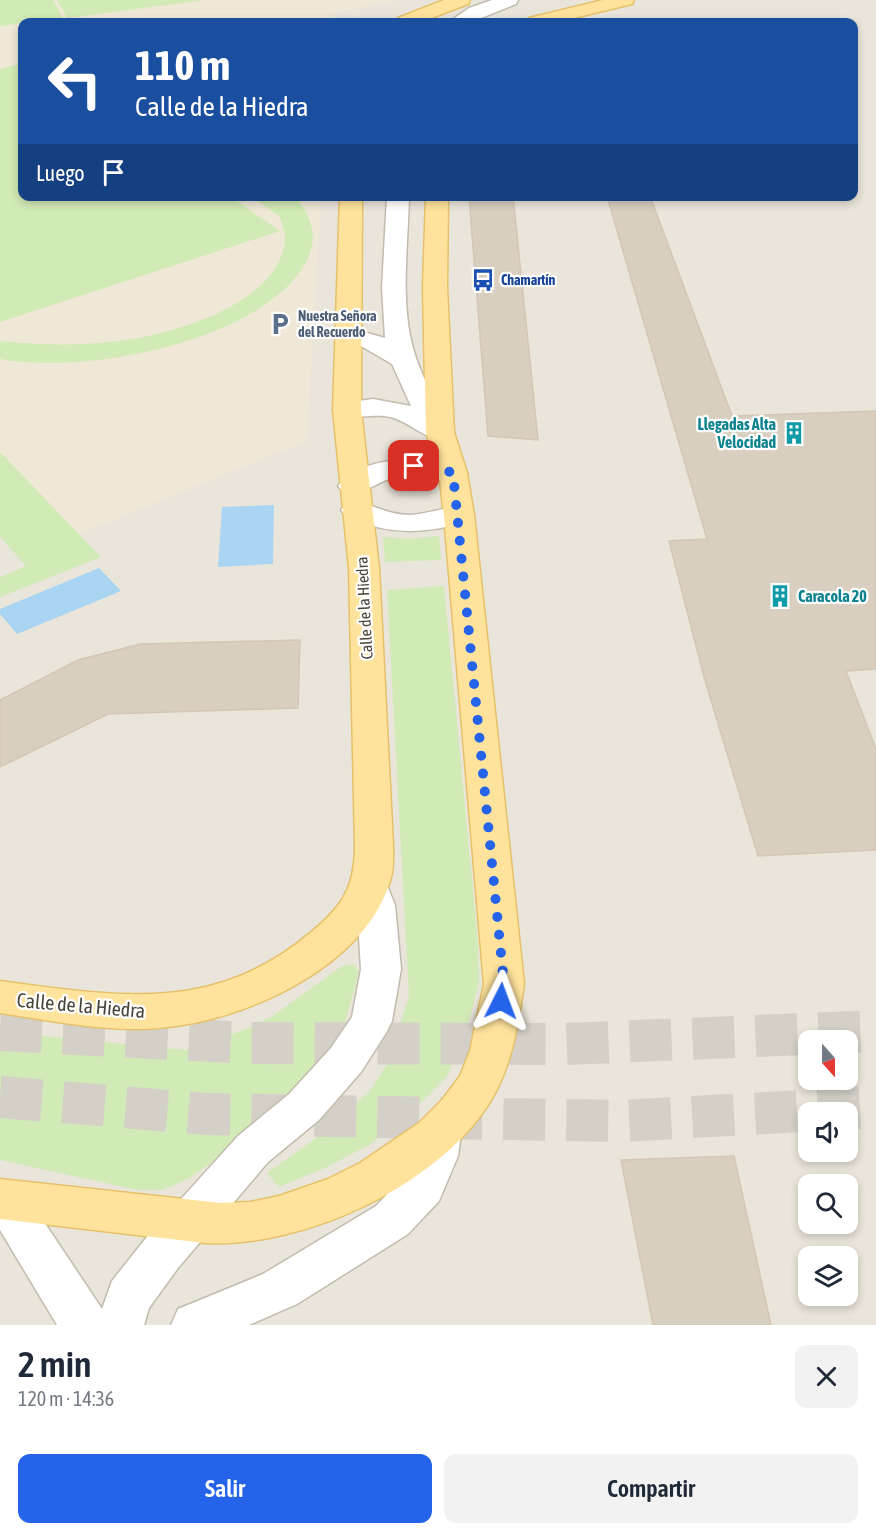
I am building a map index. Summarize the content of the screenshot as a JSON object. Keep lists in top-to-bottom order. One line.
{"streets":{"main road":["Calle de la Hiedra"]},"places":{"bus stop":["Chamartín"],"parking":["Nuestra Señora del Recuerdo"],"building":["Llegadas Alta Velocidad","Caracola 20"]},"north":"bottom","page":{"turn":["110 m","Calle de la Hiedra"],"then":"Luego","heading":["2 min","120 m · 14:36"],"buttons":["Salir","Compartir"]}}
